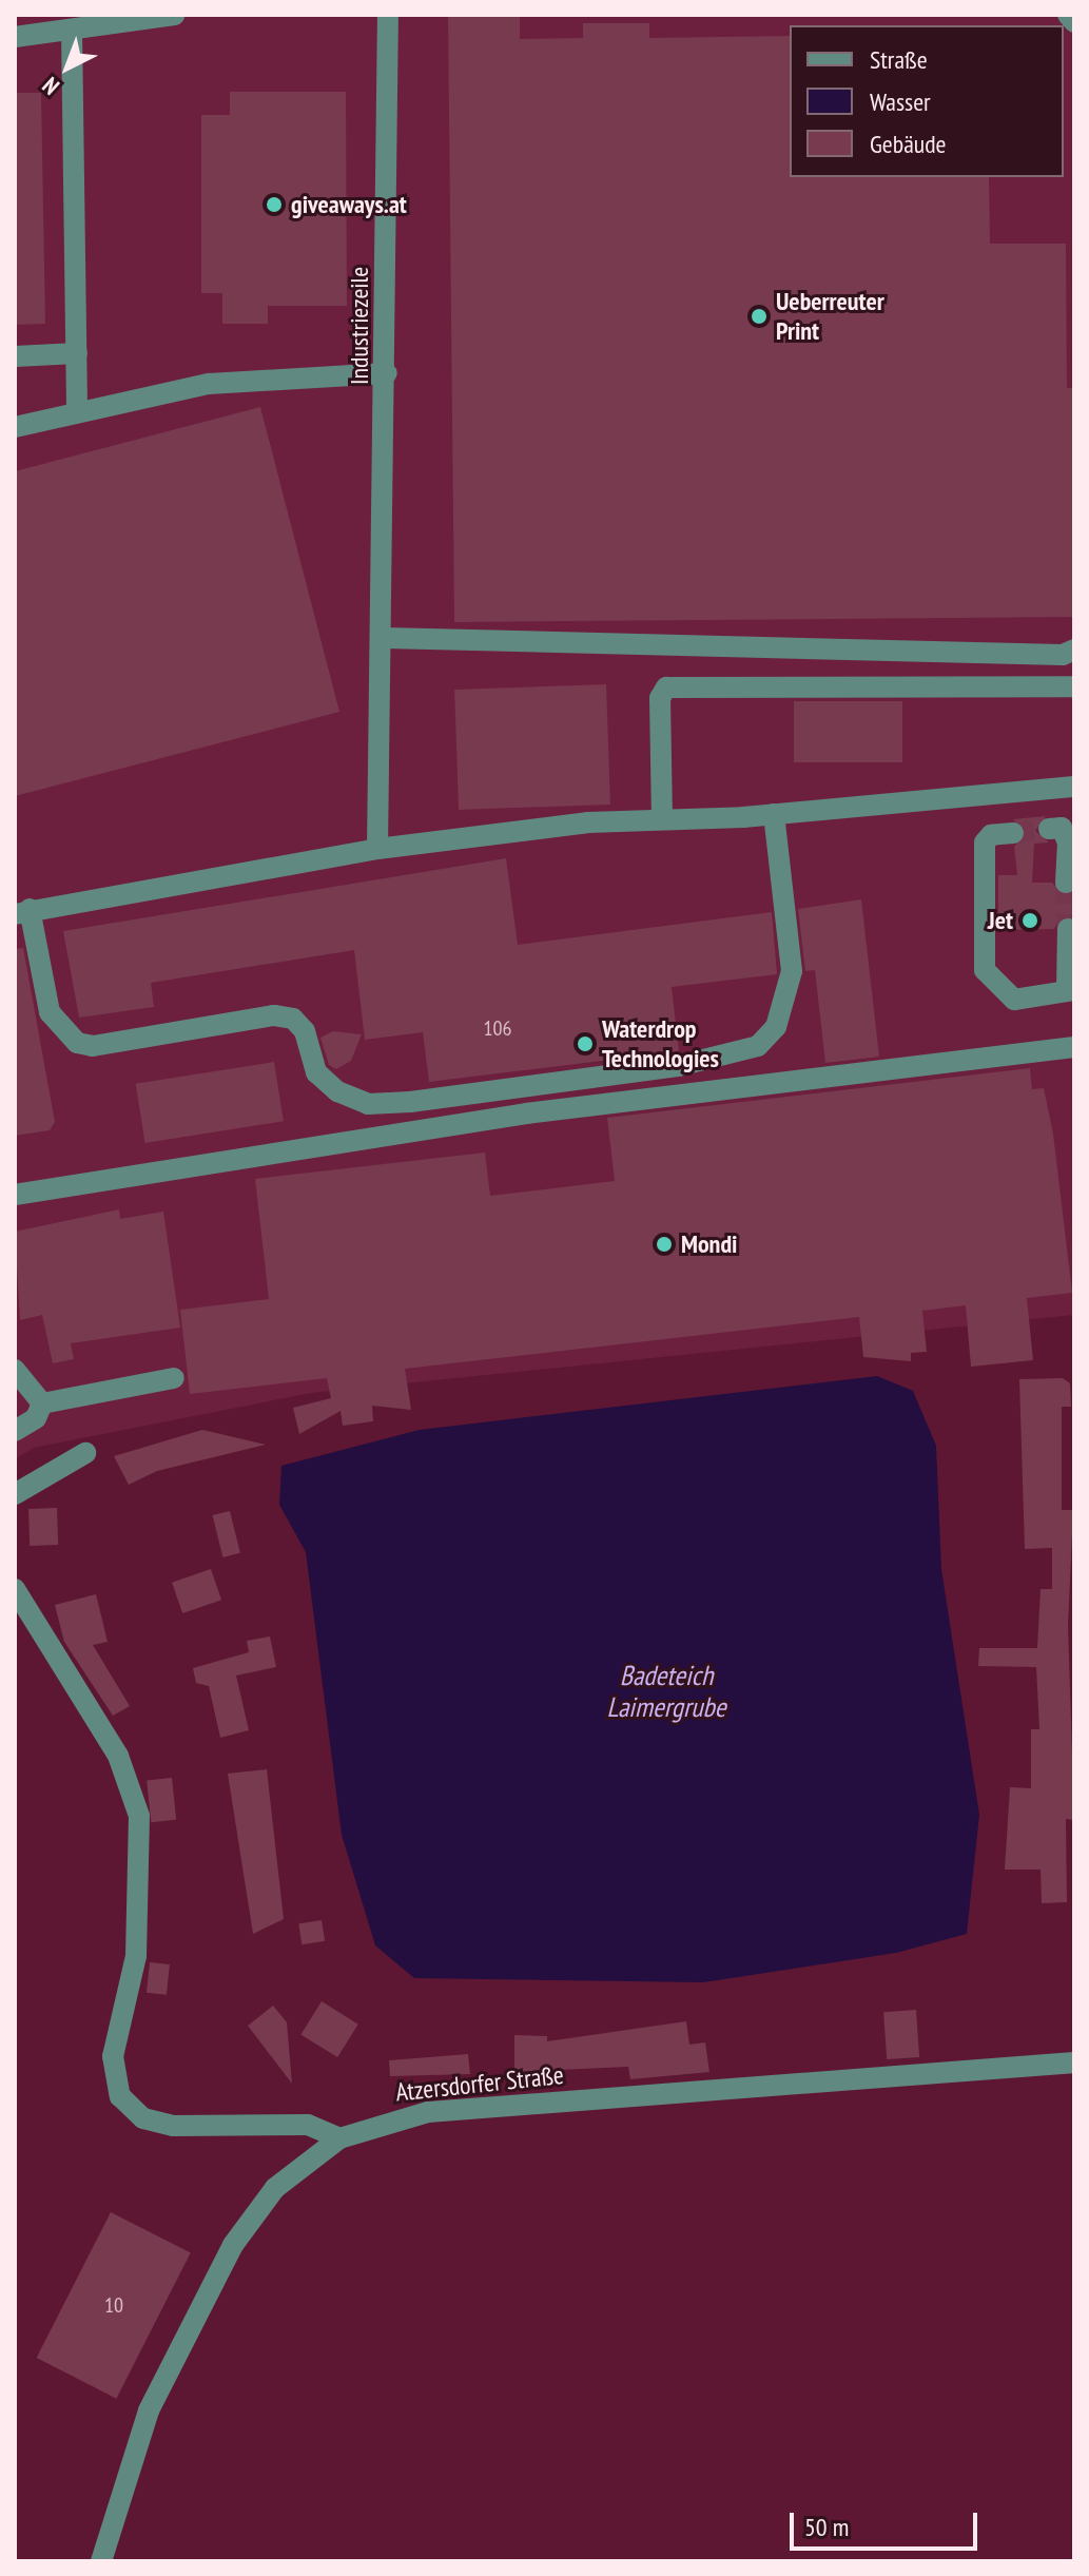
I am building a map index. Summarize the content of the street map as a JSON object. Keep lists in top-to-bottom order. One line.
{"streets":{"street":["Industriezeile","Atzersdorfer Straße"]},"water":["Badeteich Laimergrube"],"places":["giveaways.at","Ueberreuter Print","Jet","Waterdrop Technologies","Mondi"],"house_numbers":["106","10"],"legend":["Straße","Wasser","Gebäude"],"scale_bar":"50 m","north":"bottom left"}
